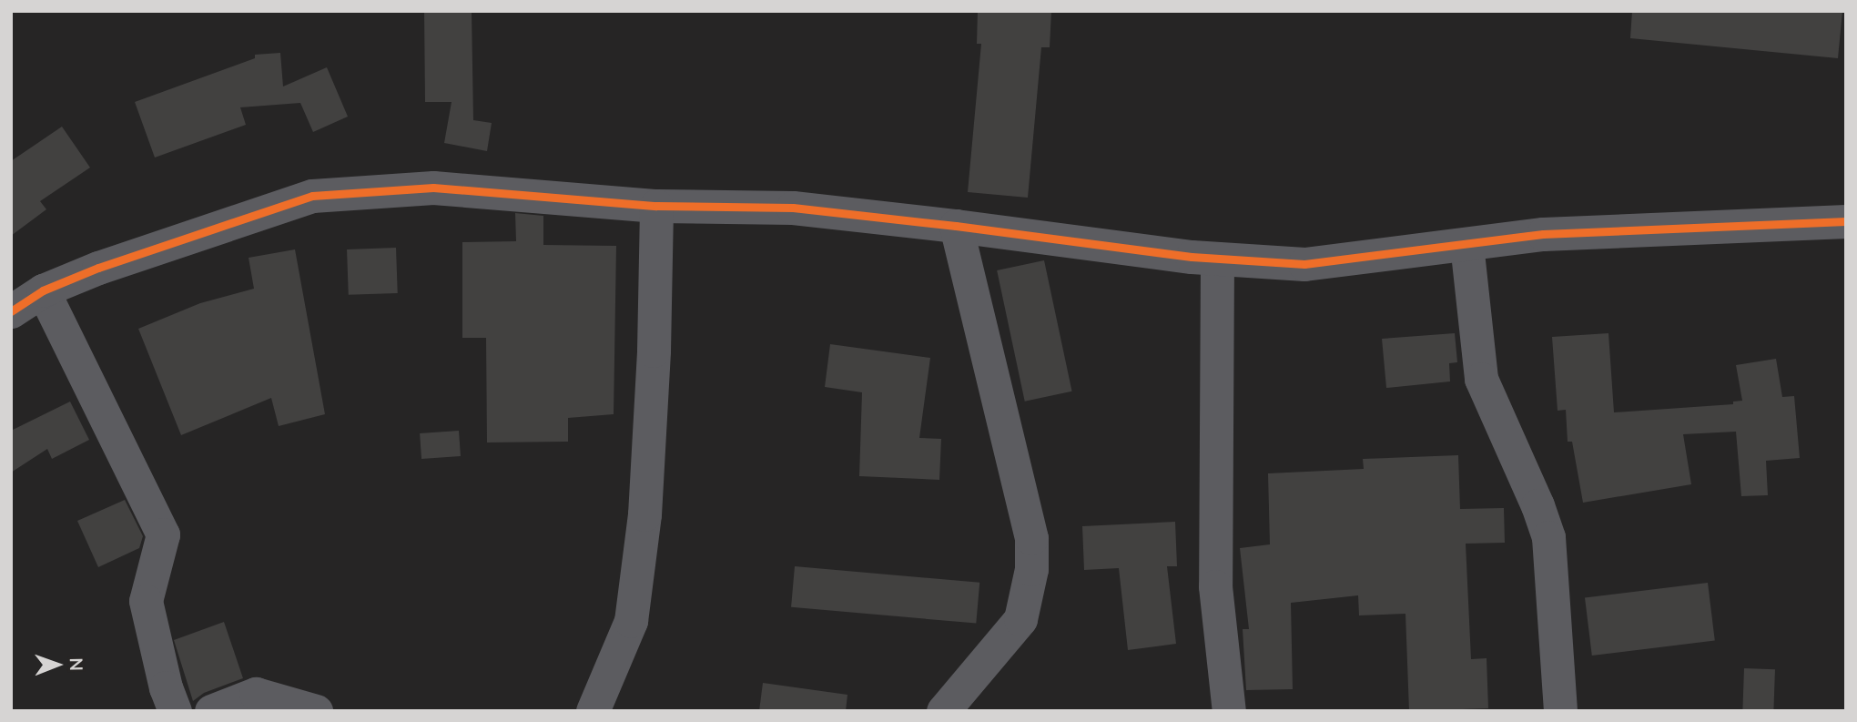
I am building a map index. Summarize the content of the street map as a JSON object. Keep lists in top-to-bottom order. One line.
{"north":"right"}
